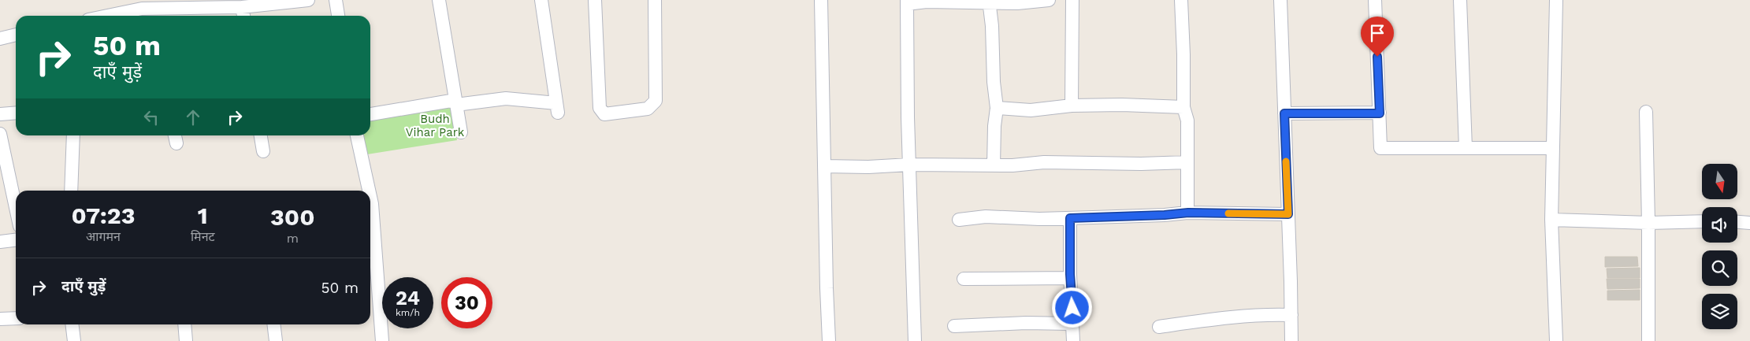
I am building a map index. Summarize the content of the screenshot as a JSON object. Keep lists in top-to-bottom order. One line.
{"parks":["Budh Vihar Park"],"north":"bottom","page":{"turn":["50 m","दाएँ मुड़ें"],"eta":["07:23","आगमन","1","मिनट","300","m"],"list":[{"name":"दाएँ मुड़ें","value":"50 m"}],"speed":"24 km/h","limit":"30"}}
